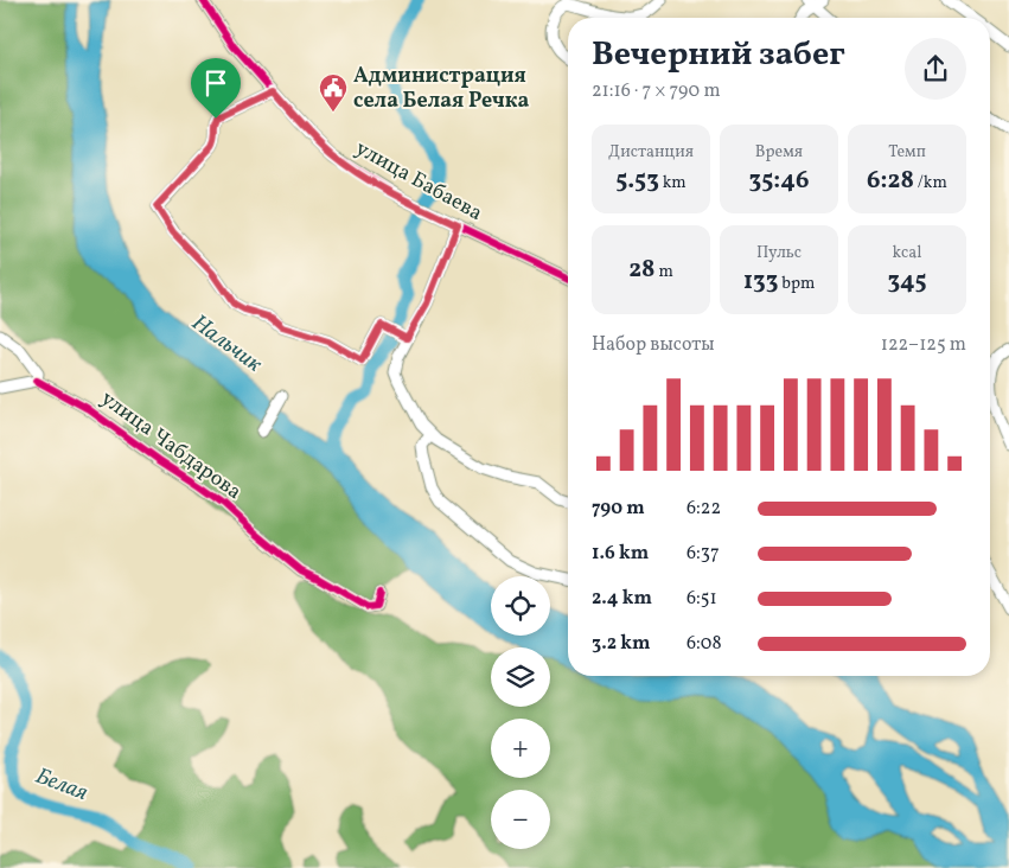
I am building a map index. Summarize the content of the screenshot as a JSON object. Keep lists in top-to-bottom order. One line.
{"streets":{"street":["улица Бабаева","улица Чабдарова"]},"water":["Нальчик","Белая"],"places":{"public building":["Администрация села Белая Речка"]},"page":{"heading":["Вечерний забег","21:16 · 7 × 790 m"],"stats":[["Дистанция","5.53 km"],["Время","35:46"],["Темп","6:28 /km"],["28 m"],["Пульс","133 bpm"],["kcal","345"]],"chart":["Набор высоты","122–125 m"],"list":[{"name":"790 m","note":"6:22"},{"name":"1.6 km","note":"6:37"},{"name":"2.4 km","note":"6:51"},{"name":"3.2 km","note":"6:08"}],"map_buttons":["+","−"]}}
